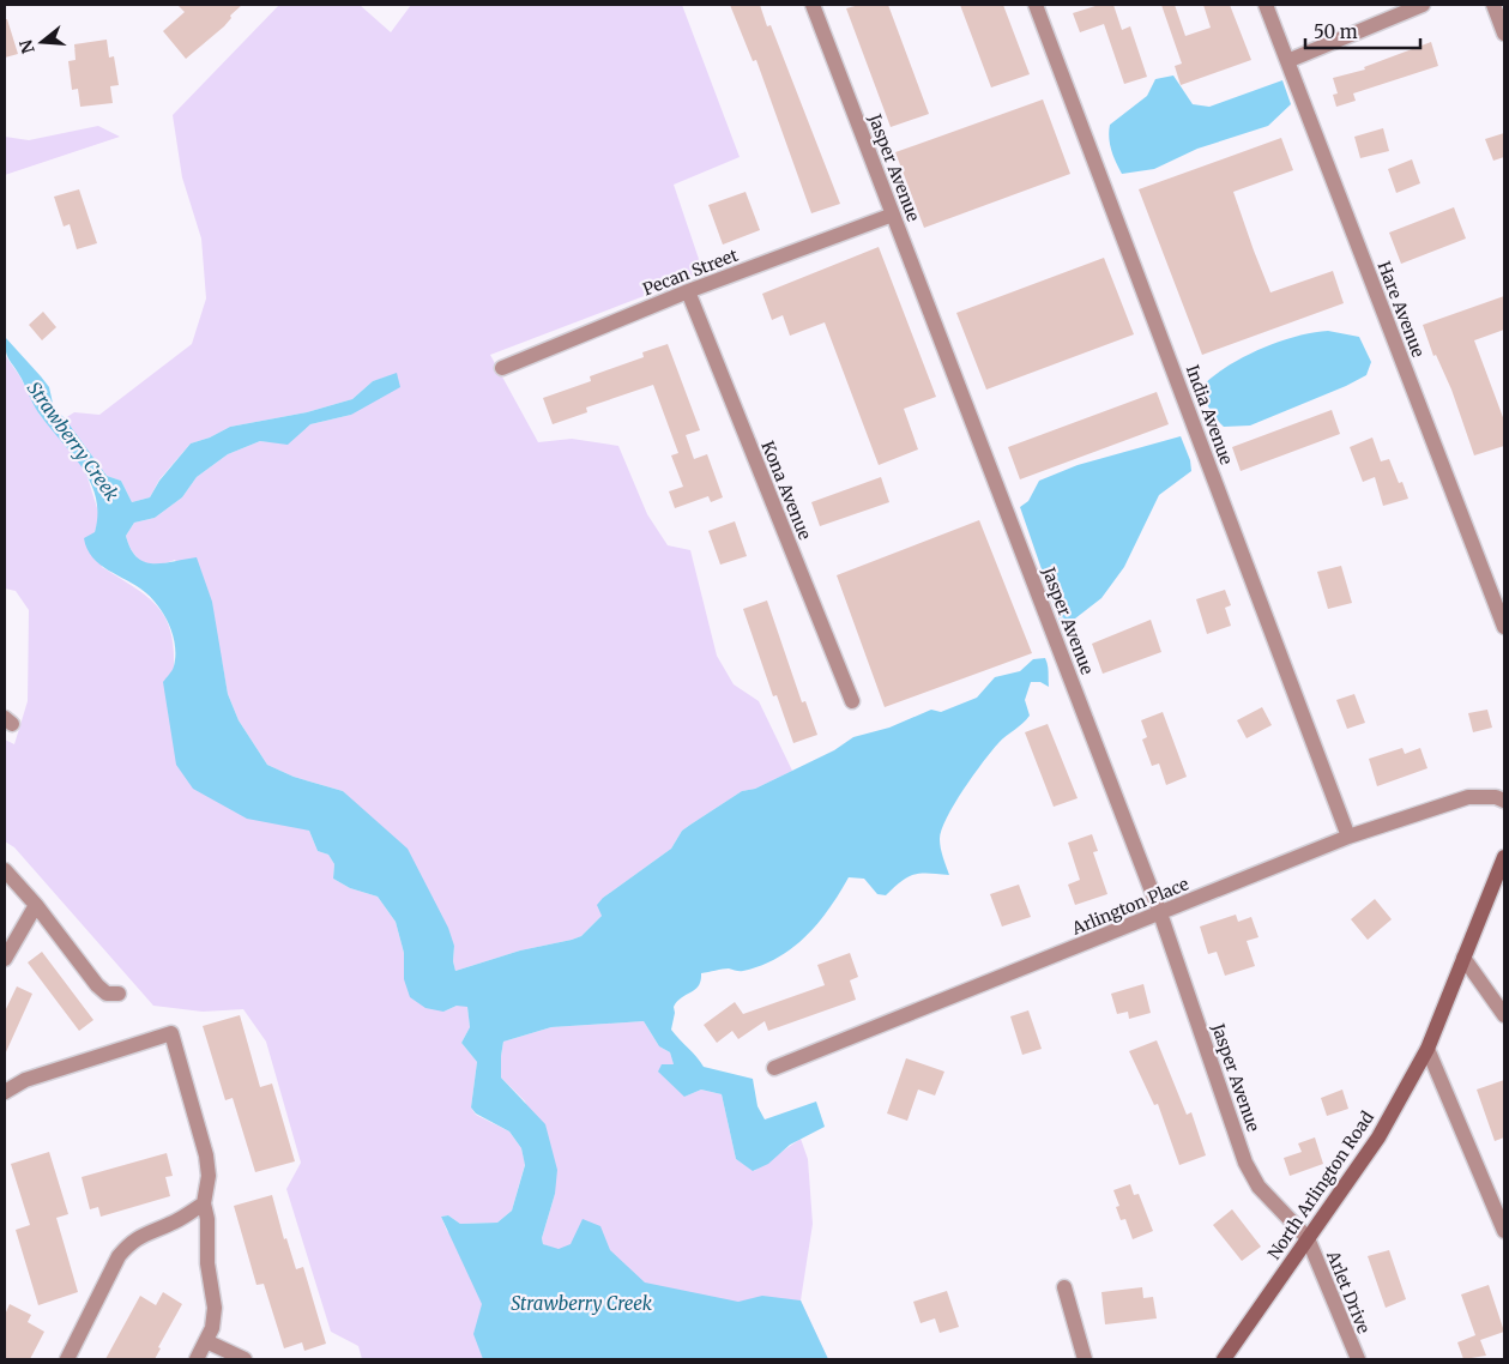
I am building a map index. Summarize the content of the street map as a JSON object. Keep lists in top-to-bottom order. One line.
{"streets":{"main road":["North Arlington Road"],"street":["Jasper Avenue","Pecan Street","Hare Avenue","India Avenue","Kona Avenue","Arlington Place","Arlet Drive"]},"crossings":[["Jasper Avenue","Pecan Street"],["Jasper Avenue","Arlington Place"],["Jasper Avenue","North Arlington Road"],["Jasper Avenue","Arlet Drive"],["Pecan Street","Kona Avenue"],["India Avenue","Arlington Place"],["North Arlington Road","Arlet Drive"]],"water":["Strawberry Creek"],"scale_bar":"50 m","north":"left"}
